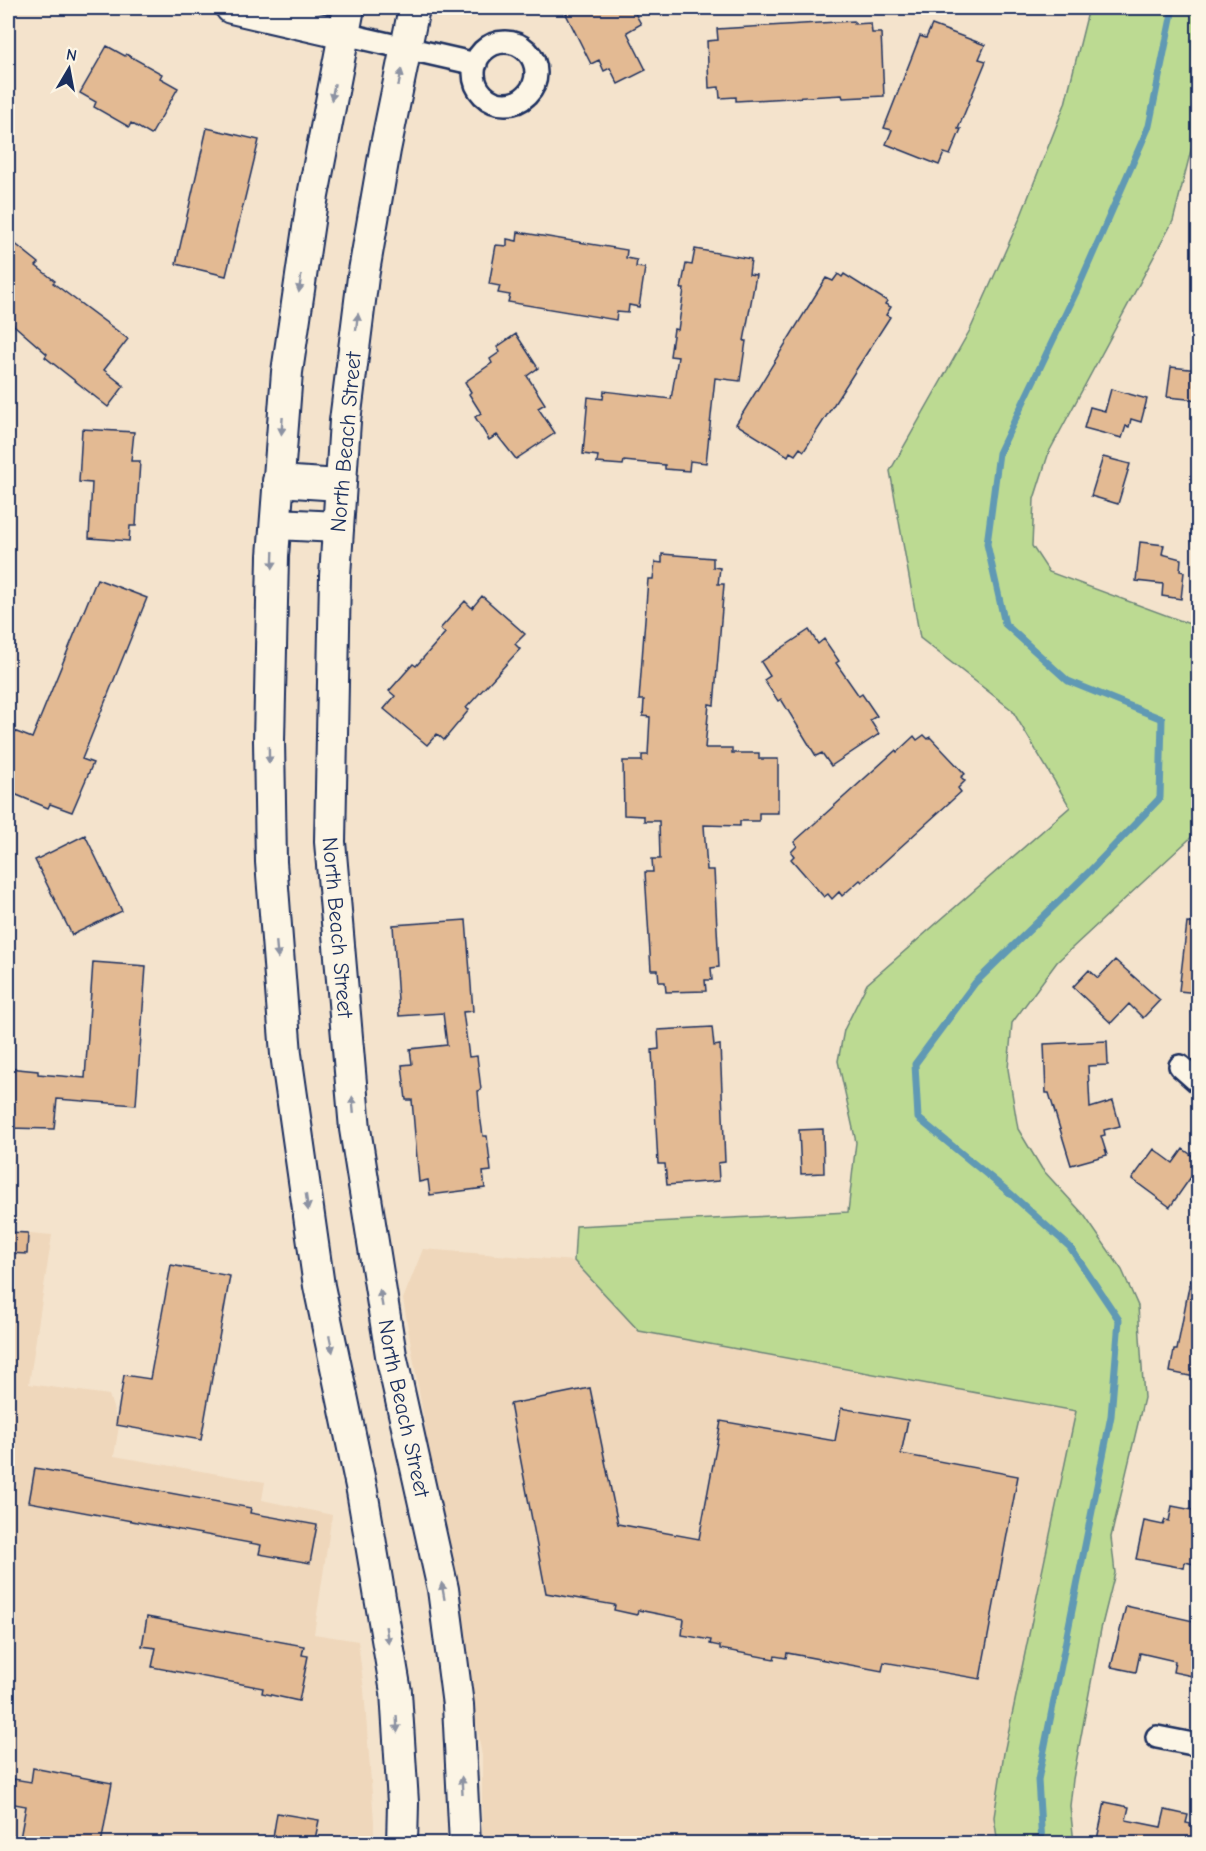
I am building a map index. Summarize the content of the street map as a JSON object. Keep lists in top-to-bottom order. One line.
{"streets":{"main road":["North Beach Street"]},"north":"top"}
